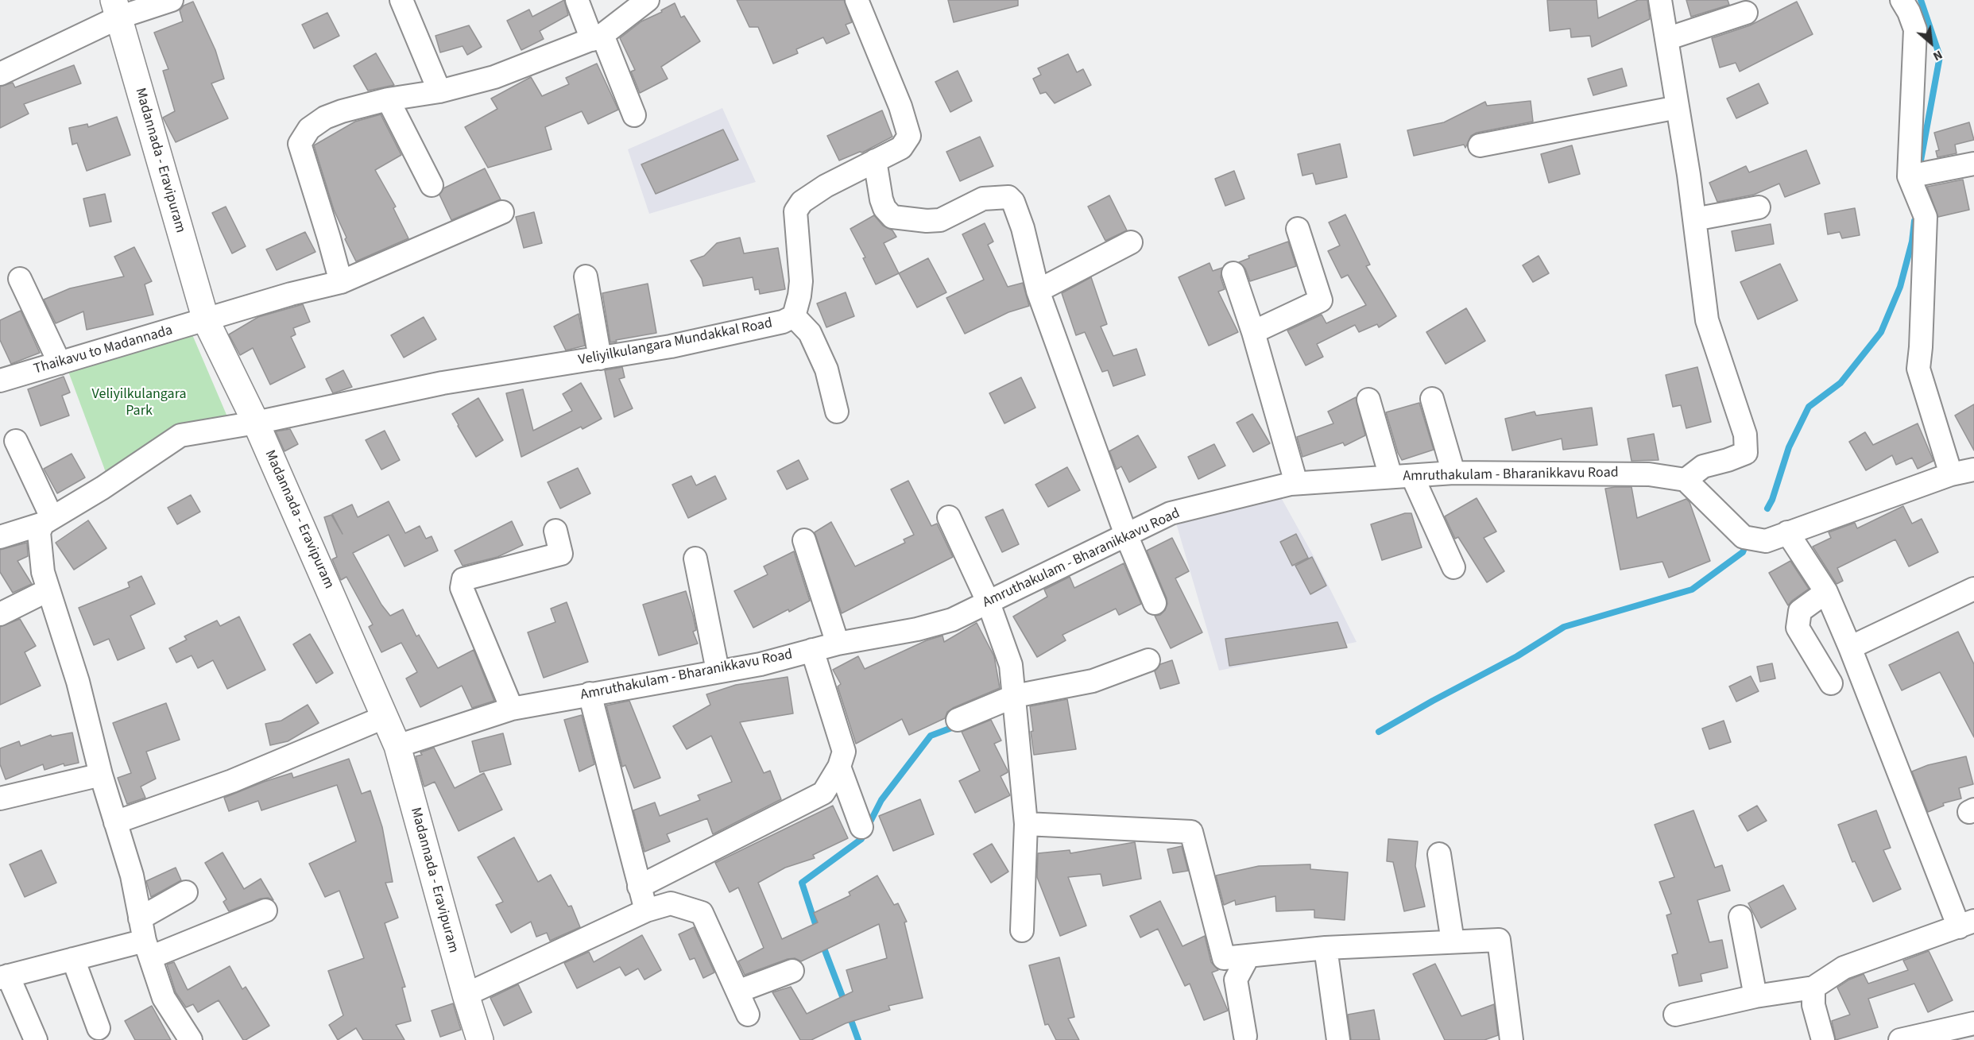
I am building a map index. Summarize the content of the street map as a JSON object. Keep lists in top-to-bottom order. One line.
{"streets":{"main road":["Madannada - Eravipuram"],"street":["Veliyilkulangara Mundakkal Road","Thaikavu to Madannada","Amruthakulam - Bharanikkavu Road"]},"crossings":[["Madannada - Eravipuram","Veliyilkulangara Mundakkal Road"],["Madannada - Eravipuram","Thaikavu to Madannada"],["Madannada - Eravipuram","Amruthakulam - Bharanikkavu Road"]],"parks":["Veliyilkulangara Park"],"north":"bottom right"}
